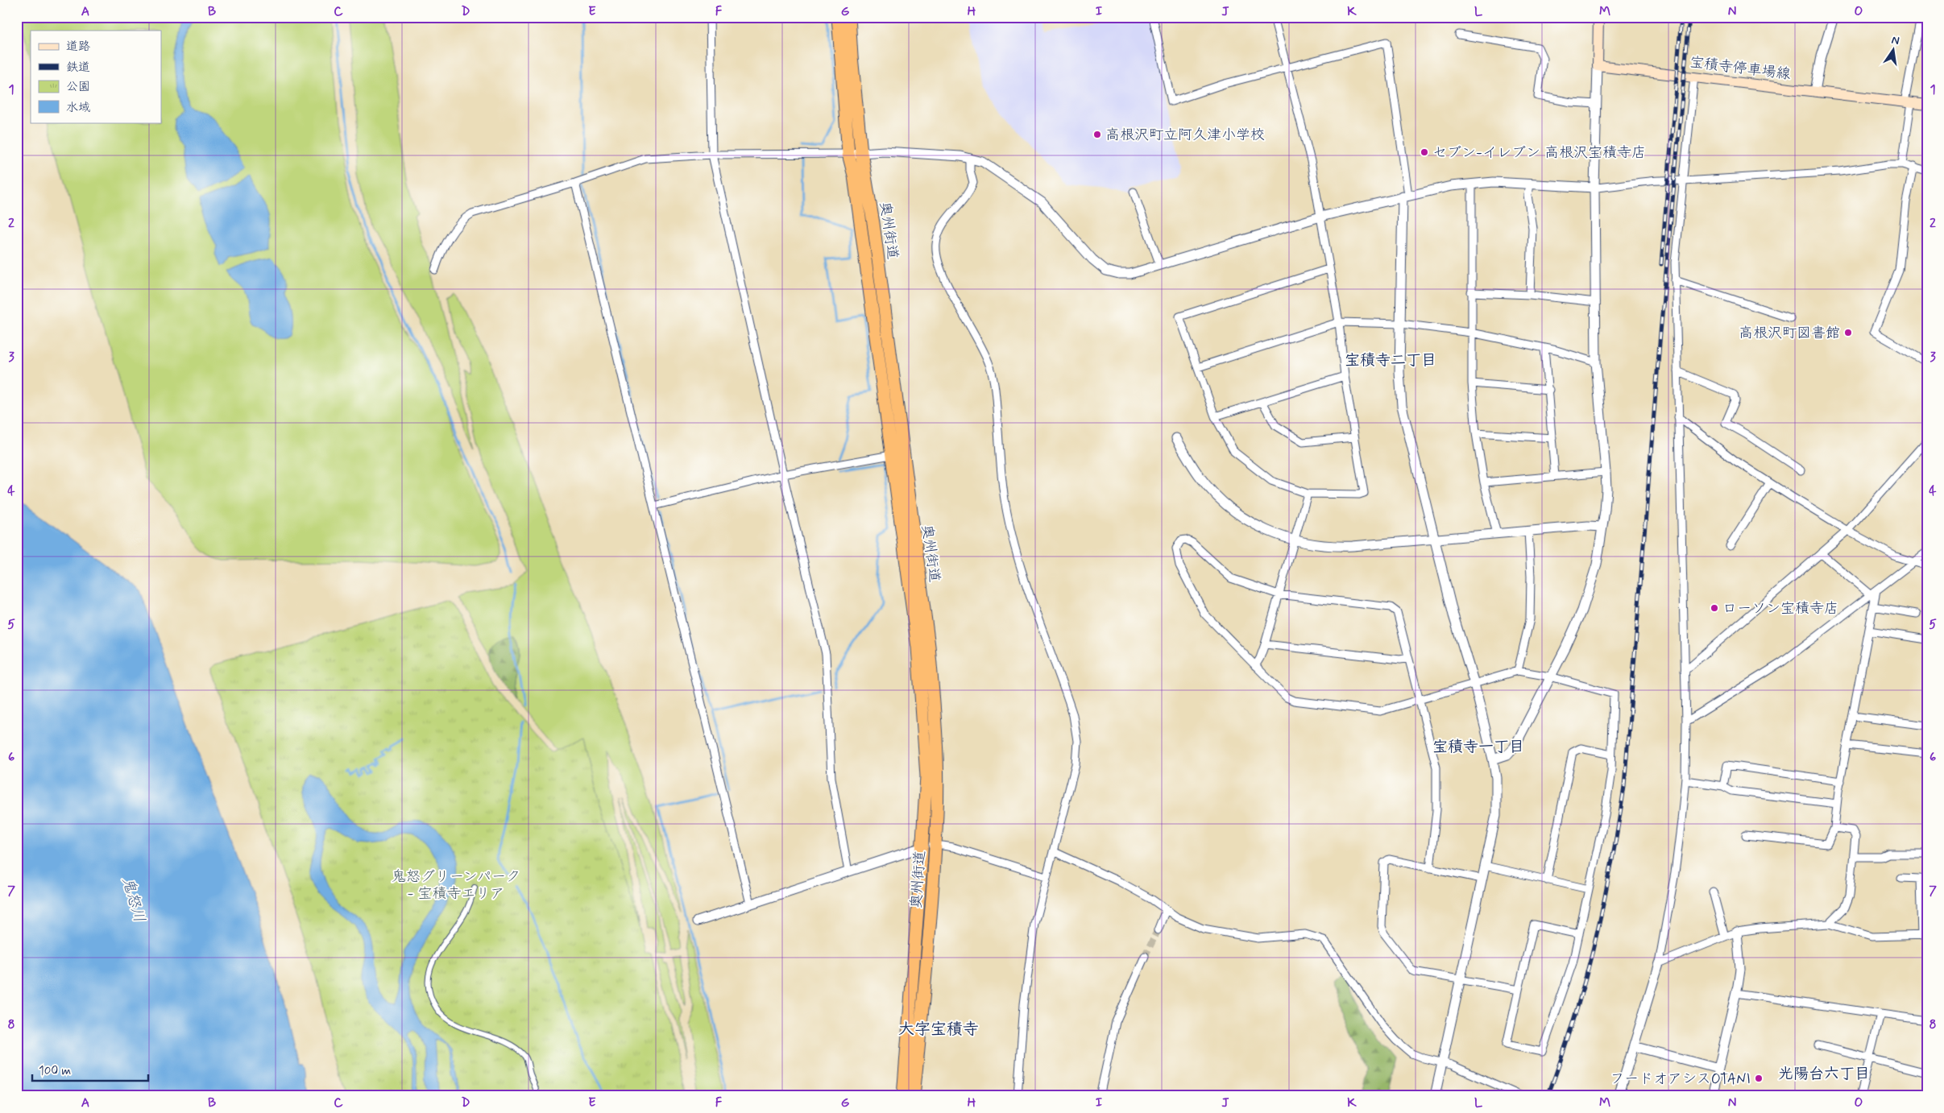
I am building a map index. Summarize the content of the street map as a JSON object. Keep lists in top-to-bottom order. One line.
{"streets":{"highway":["奥州街道"],"main road":["宝積寺停車場線"]},"districts":["宝積寺二丁目","宝積寺一丁目","大字宝積寺","光陽台六丁目"],"water":["鬼怒川"],"parks":["鬼怒グリーンパーク - 宝積寺エリア"],"places":["高根沢町立阿久津小学校","セブン-イレブン 高根沢宝積寺店","高根沢町図書館","ローソン宝積寺店","フードオアシスOTANI"],"legend":["道路","鉄道","公園","水域"],"scale_bar":"100 m","north":"top","grid":{"columns":["A","B","C","D","E","F","G","H","I","J","K","L","M","N","O"],"rows":["1","2","3","4","5","6","7","8"]}}
